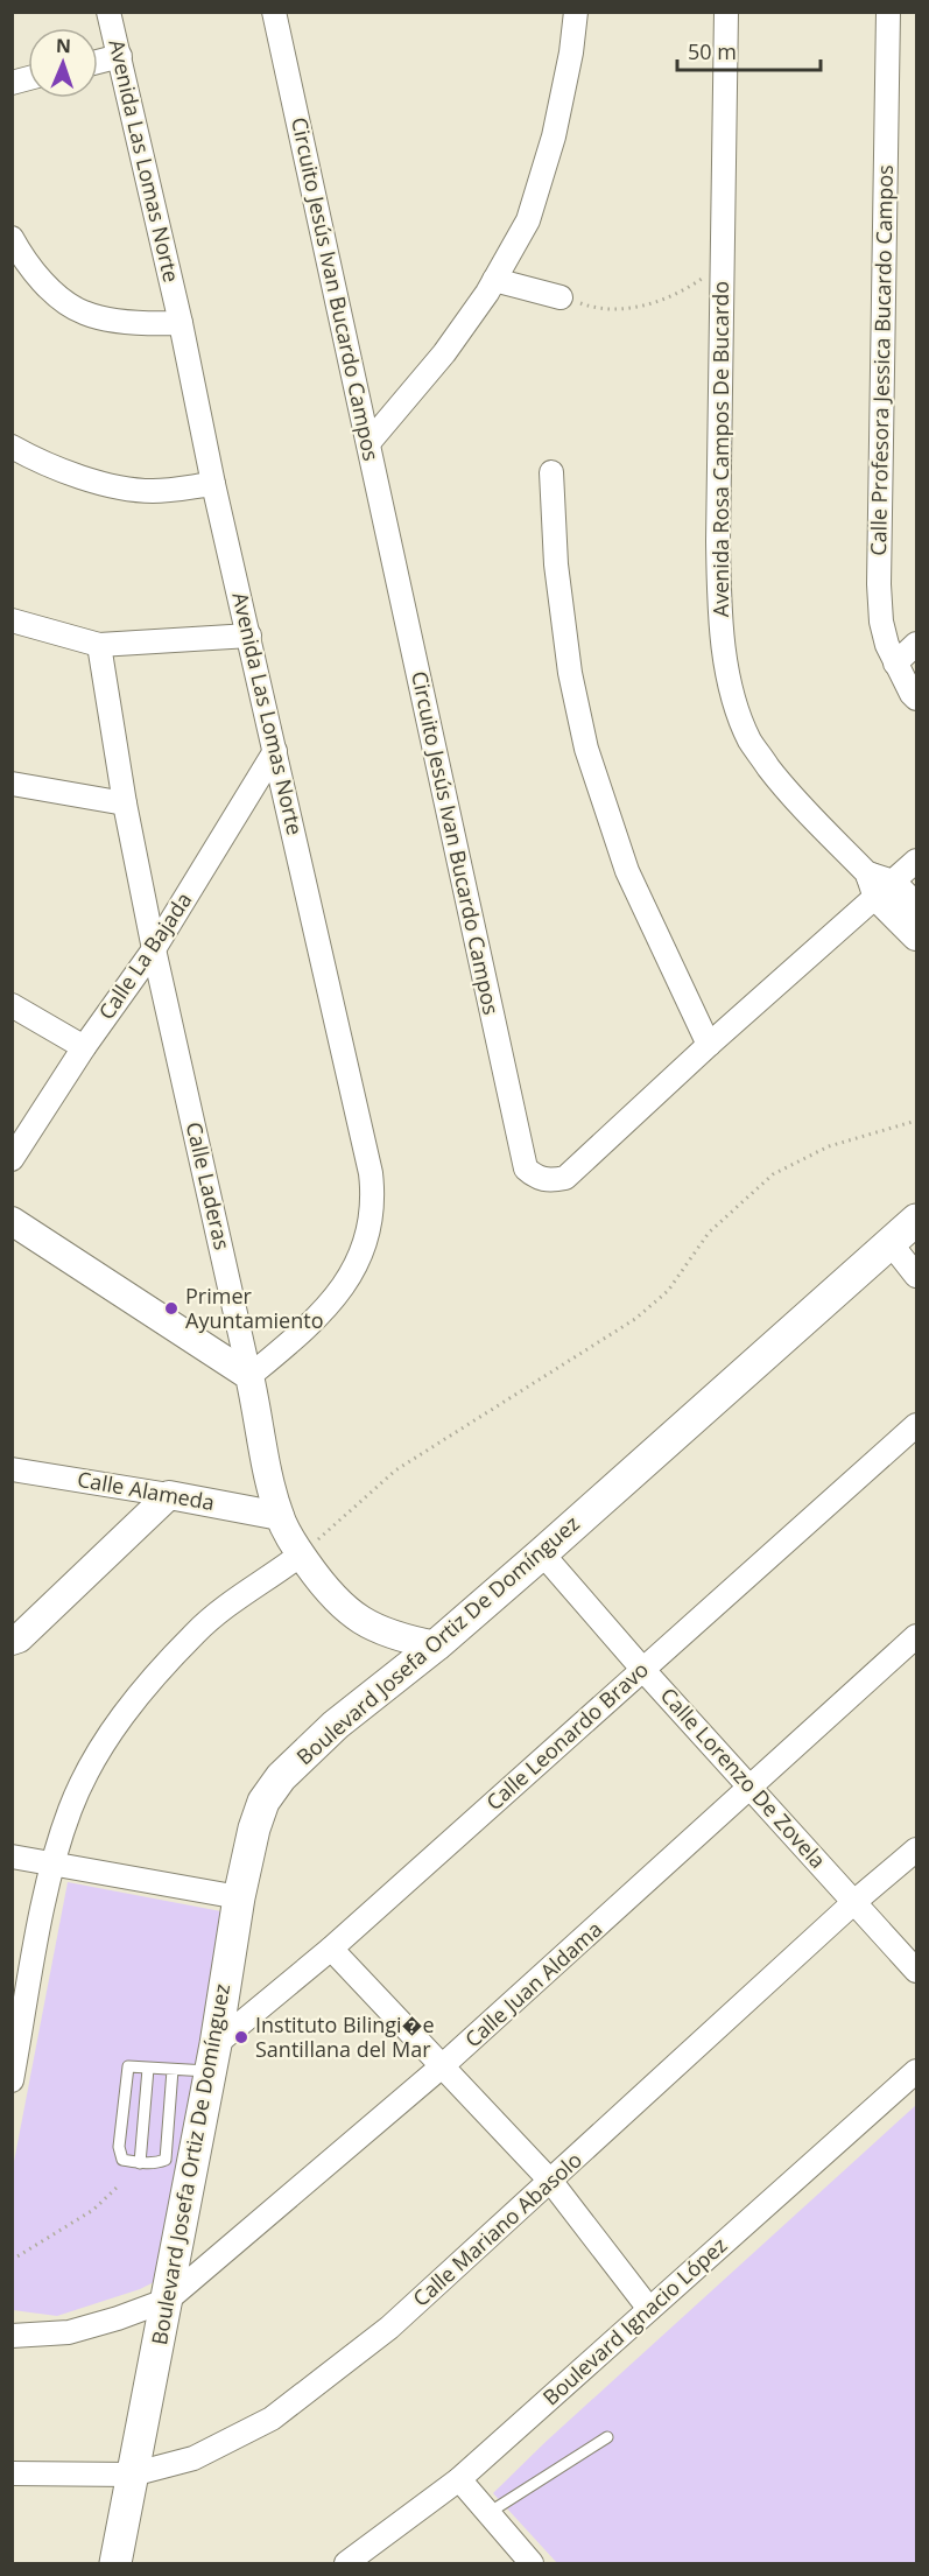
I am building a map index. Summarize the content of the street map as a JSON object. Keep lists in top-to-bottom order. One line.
{"streets":{"main road":["Boulevard Josefa Ortiz De Domínguez"],"street":["Avenida Las Lomas Norte","Circuito Jesús Ivan Bucardo Campos","Calle Profesora Jessica Bucardo Campos","Avenida Rosa Campos De Bucardo","Calle La Bajada","Calle Laderas","Calle Alameda","Calle Leonardo Bravo","Calle Lorenzo De Zovela","Calle Juan Aldama","Calle Mariano Abasolo","Boulevard Ignacio López"]},"crossings":[["Avenida Las Lomas Norte","Calle La Bajada"],["Avenida Las Lomas Norte","Calle Laderas"],["Circuito Jesús Ivan Bucardo Campos","Avenida Rosa Campos De Bucardo"],["Calle La Bajada","Calle Laderas"],["Calle Laderas","Calle Alameda"],["Calle Laderas","Boulevard Josefa Ortiz De Domínguez"],["Boulevard Josefa Ortiz De Domínguez","Calle Leonardo Bravo"],["Boulevard Josefa Ortiz De Domínguez","Calle Lorenzo De Zovela"],["Boulevard Josefa Ortiz De Domínguez","Calle Juan Aldama"],["Boulevard Josefa Ortiz De Domínguez","Calle Mariano Abasolo"],["Calle Leonardo Bravo","Calle Lorenzo De Zovela"],["Calle Lorenzo De Zovela","Calle Juan Aldama"],["Calle Lorenzo De Zovela","Calle Mariano Abasolo"]],"places":["Primer Ayuntamiento","Instituto Bilingi�e Santillana del Mar"],"scale_bar":"50 m","north":"top"}
